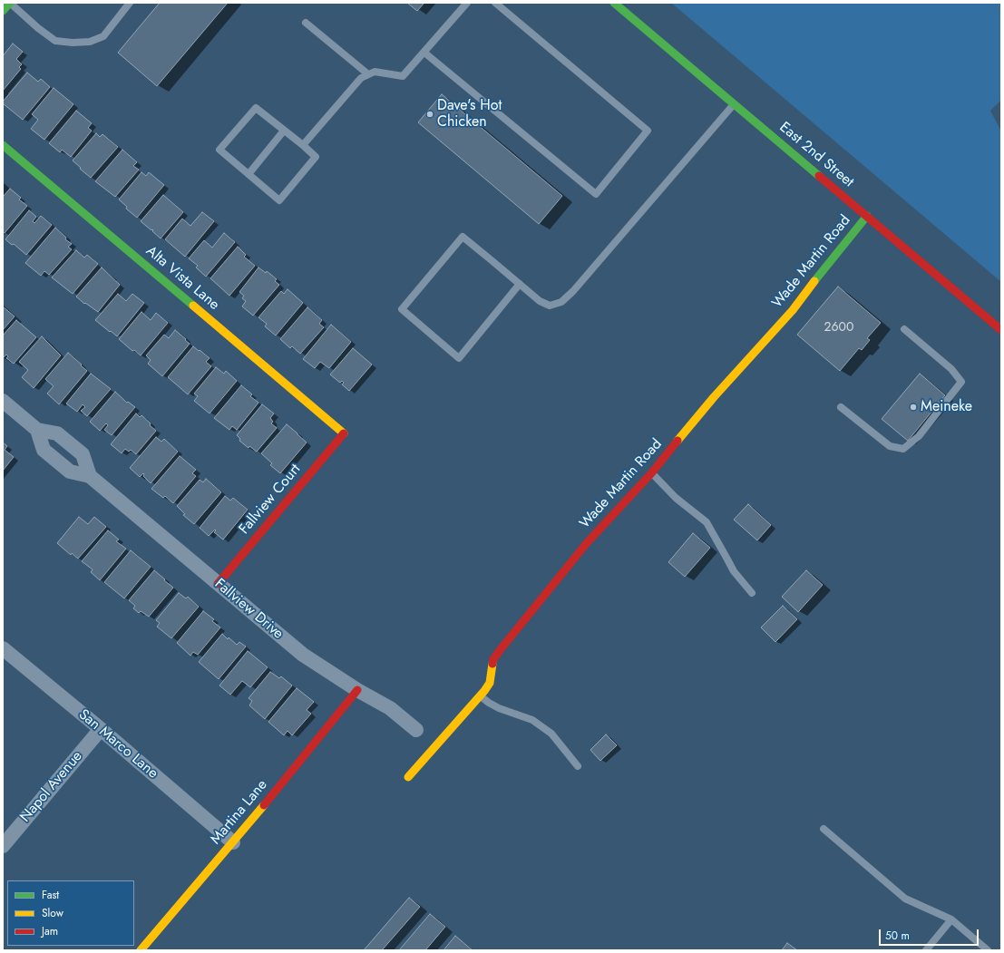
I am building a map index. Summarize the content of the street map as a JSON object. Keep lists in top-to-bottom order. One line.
{"streets":{"street":["East 2nd Street","Wade Martin Road","Alta Vista Lane","Fallview Court","Fallview Drive","San Marco Lane","Napol Avenue","Martina Lane"]},"crossings":[["East 2nd Street","Wade Martin Road"],["Alta Vista Lane","Fallview Court"],["Fallview Court","Fallview Drive"],["Fallview Drive","Martina Lane"],["San Marco Lane","Napol Avenue"],["San Marco Lane","Martina Lane"]],"places":["Dave's Hot Chicken","Meineke"],"house_numbers":["2600"],"legend":["Fast","Slow","Jam"],"scale_bar":"50 m"}
